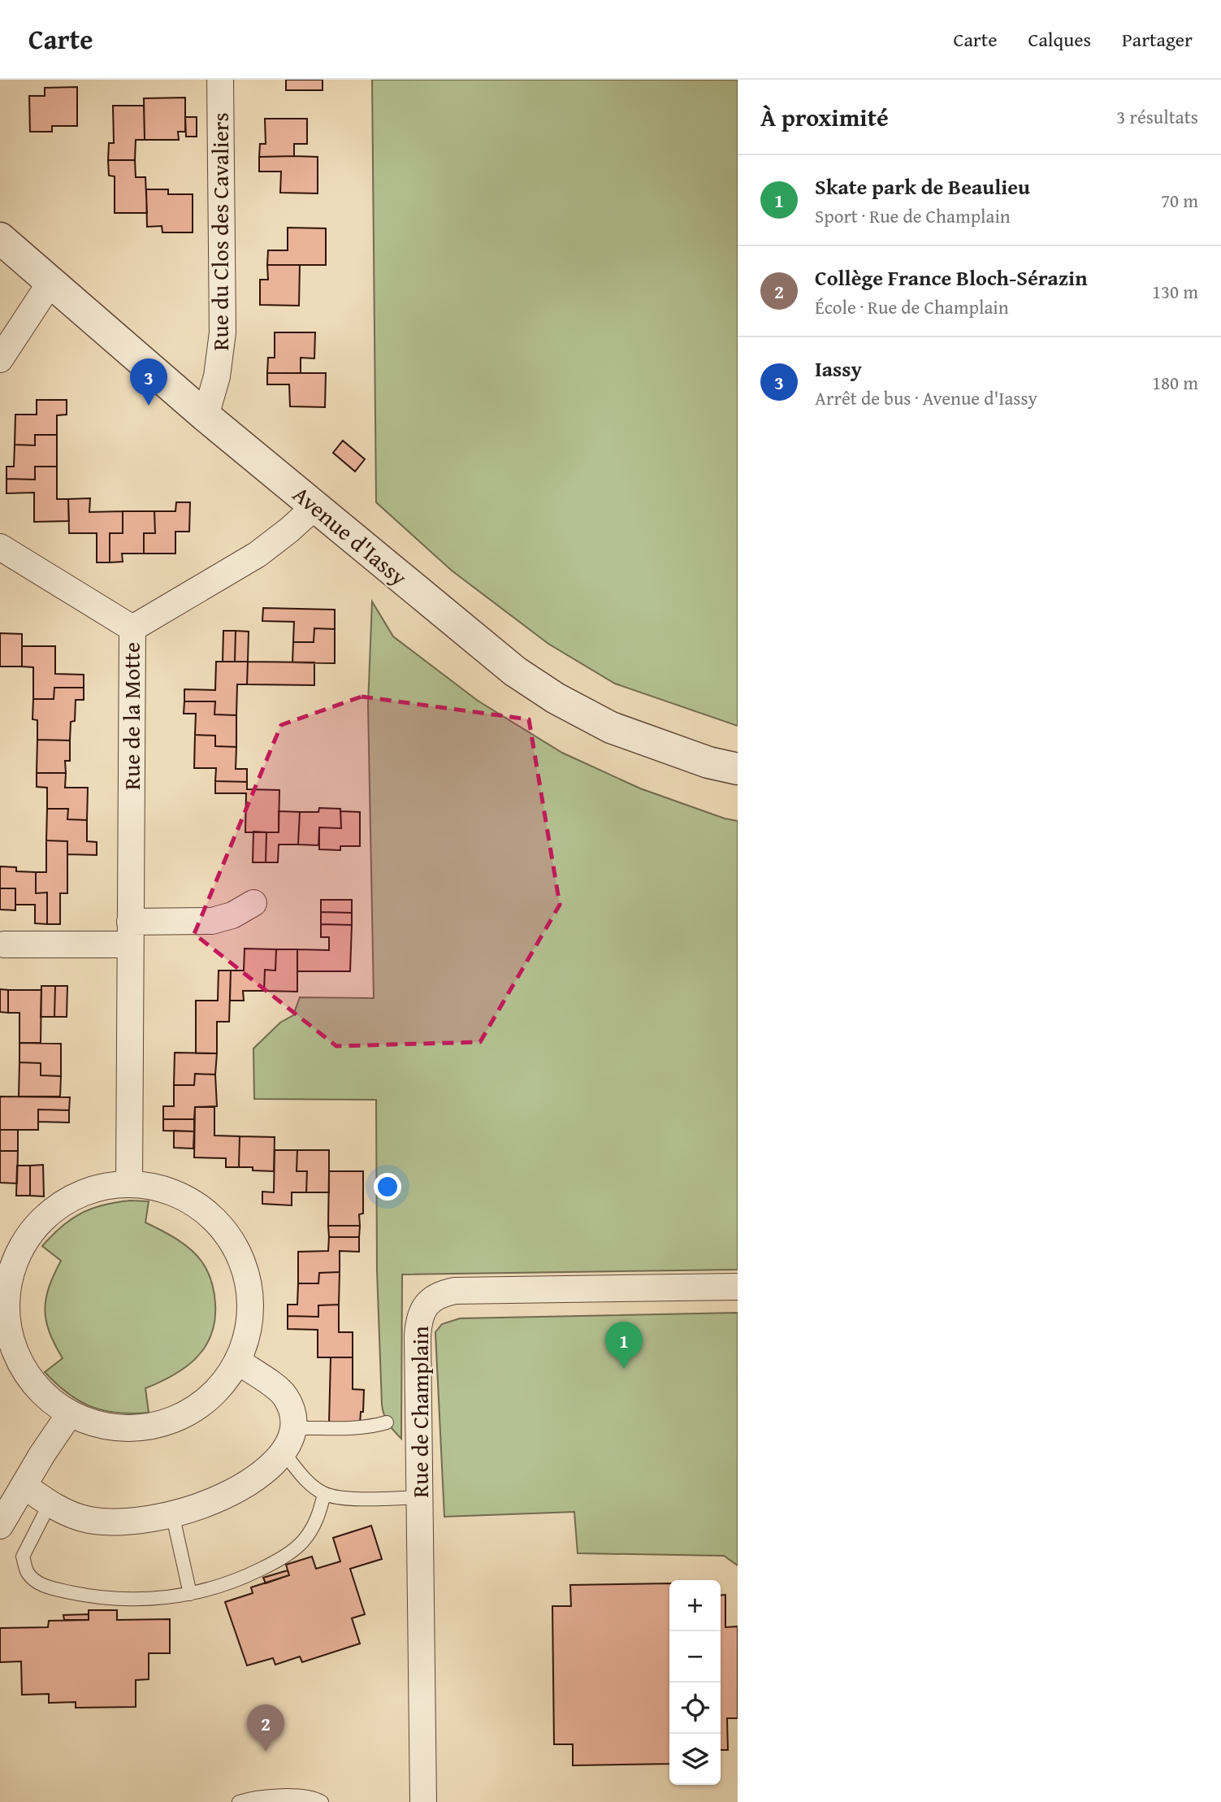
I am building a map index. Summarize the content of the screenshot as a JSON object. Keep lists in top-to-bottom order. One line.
{"streets":{"street":["Rue du Clos des Cavaliers","Avenue d'Iassy","Rue de la Motte","Rue de Champlain"]},"crossings":[["Rue du Clos des Cavaliers","Avenue d'Iassy"],["Avenue d'Iassy","Rue de la Motte"]],"page":{"header":"Carte","nav":["Carte","Calques","Partager"],"heading":["À proximité","3 résultats"],"list":[{"mark":"1","name":"Skate park de Beaulieu","note":"Sport · Rue de Champlain","value":"70 m"},{"mark":"2","name":"Collège France Bloch-Sérazin","note":"École · Rue de Champlain","value":"130 m"},{"mark":"3","name":"Iassy","note":"Arrêt de bus · Avenue d'Iassy","value":"180 m"}],"pins":["3","1","2"],"map_buttons":["+","−"]}}
